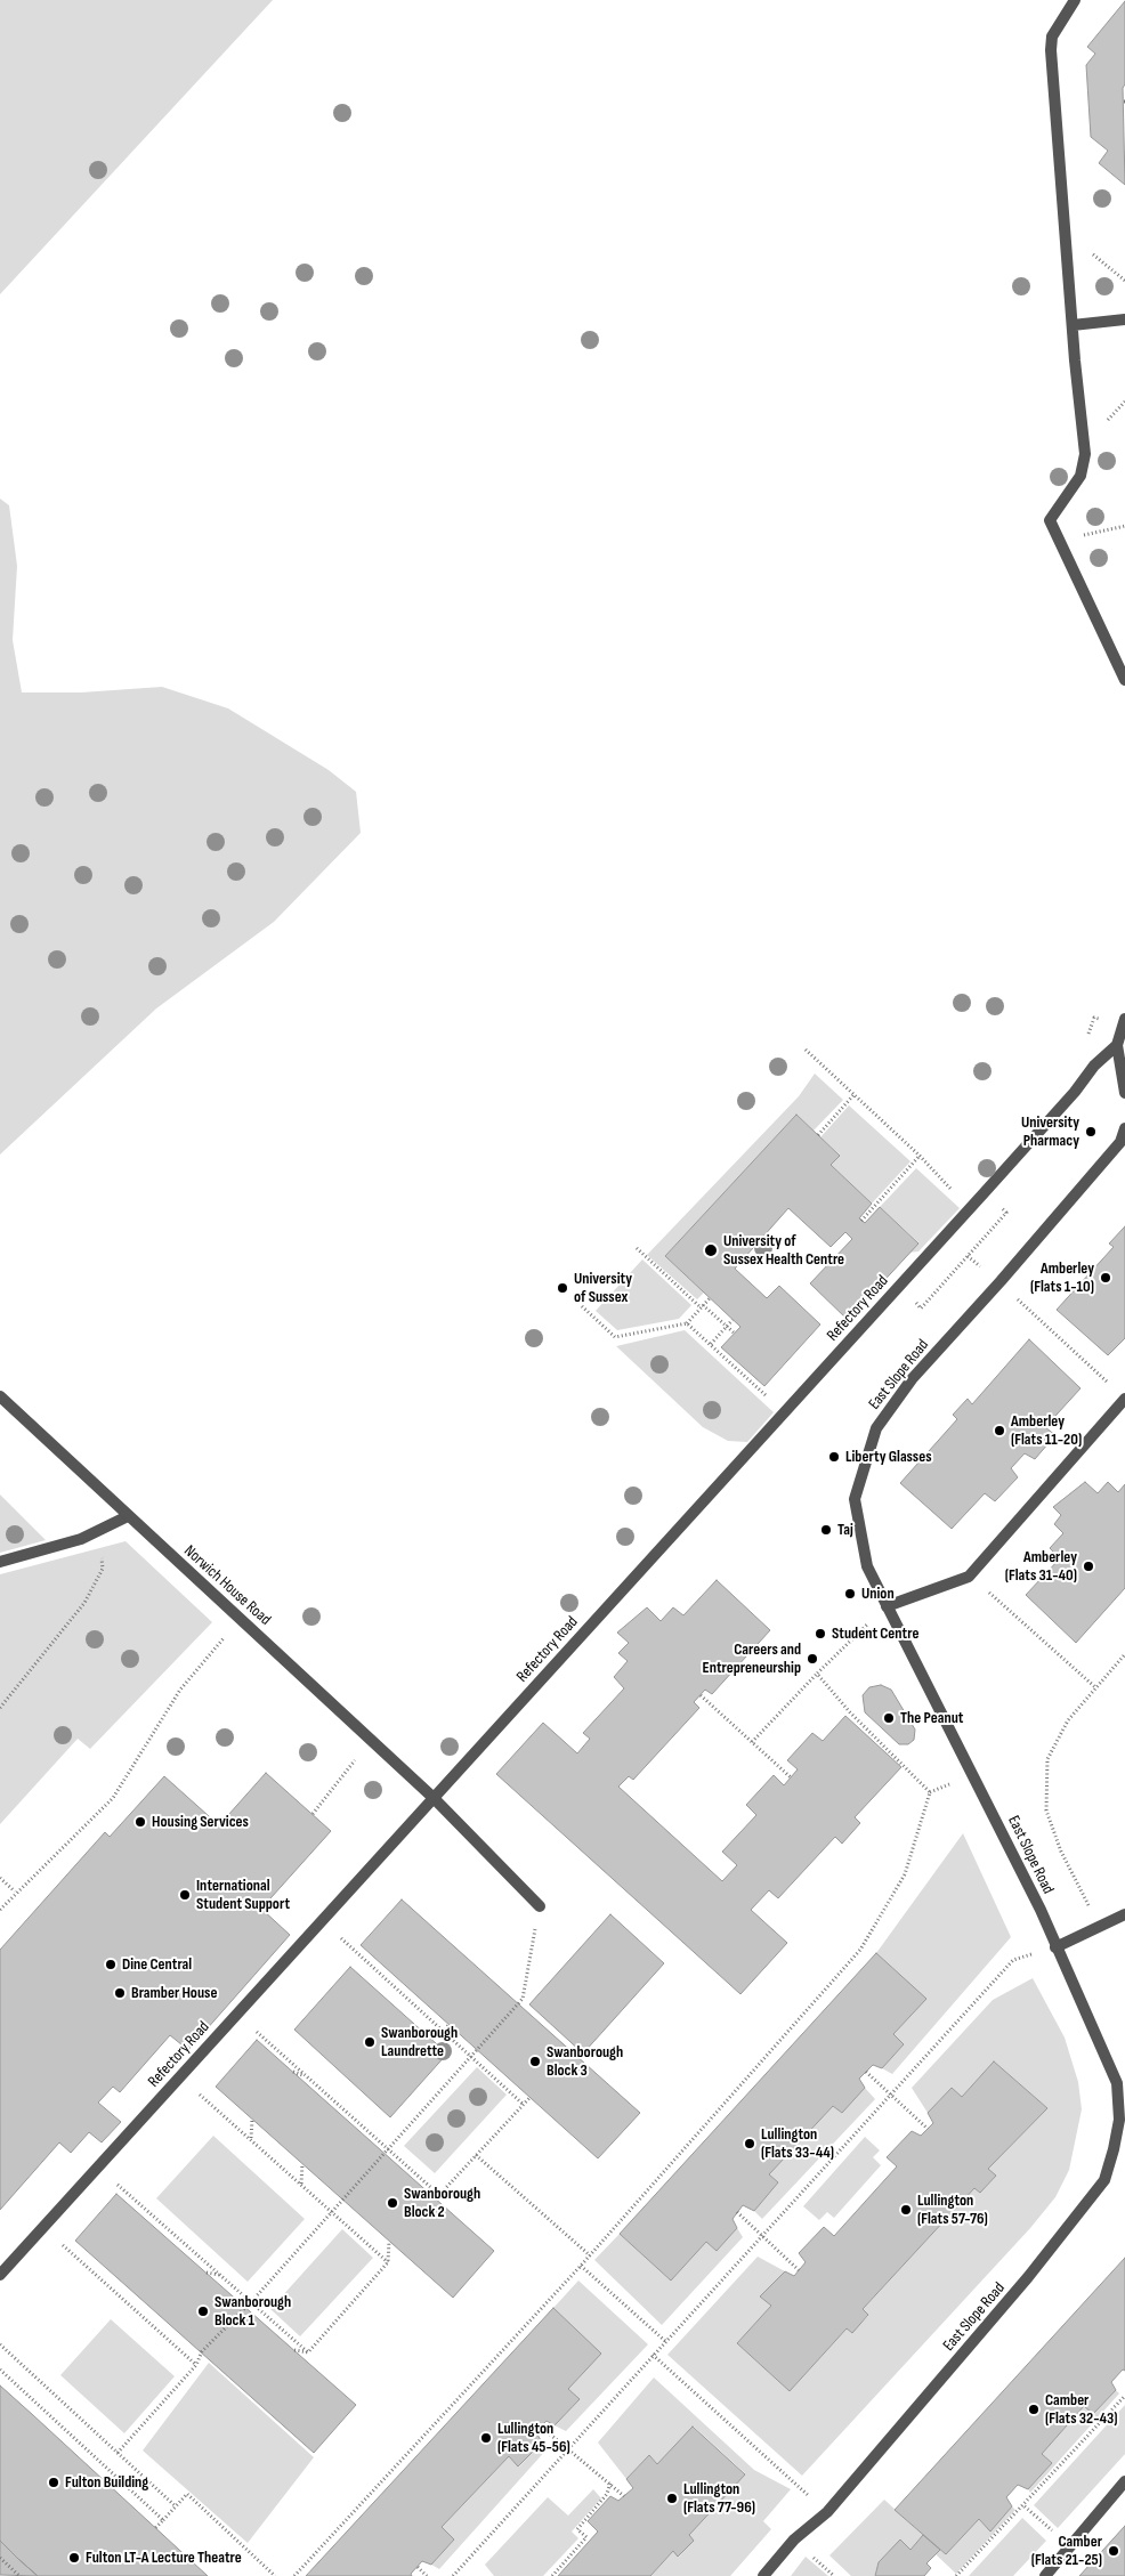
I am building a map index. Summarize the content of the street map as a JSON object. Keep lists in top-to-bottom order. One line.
{"streets":{"street":["Refectory Road","East Slope Road","Norwich House Road"]},"crossings":[["Refectory Road","Norwich House Road"]],"places":["University Pharmacy","University of Sussex Health Centre","Amberley (Flats 1-10)","University of Sussex","Amberley (Flats 11-20)","Liberty Glasses","Taj","Amberley (Flats 31-40)","Union","Student Centre","Careers and Entrepreneurship","The Peanut","Housing Services","International Student Support","Dine Central","Bramber House","Swanborough Laundrette","Swanborough Block 3","Lullington (Flats 33-44)","Swanborough Block 2","Lullington (Flats 57-76)","Swanborough Block 1","Camber (Flats 32-43)","Lullington (Flats 45-56)","Fulton Building","Lullington (Flats 77-96)","Camber (Flats 21-25)","Fulton LT-A Lecture Theatre"]}
